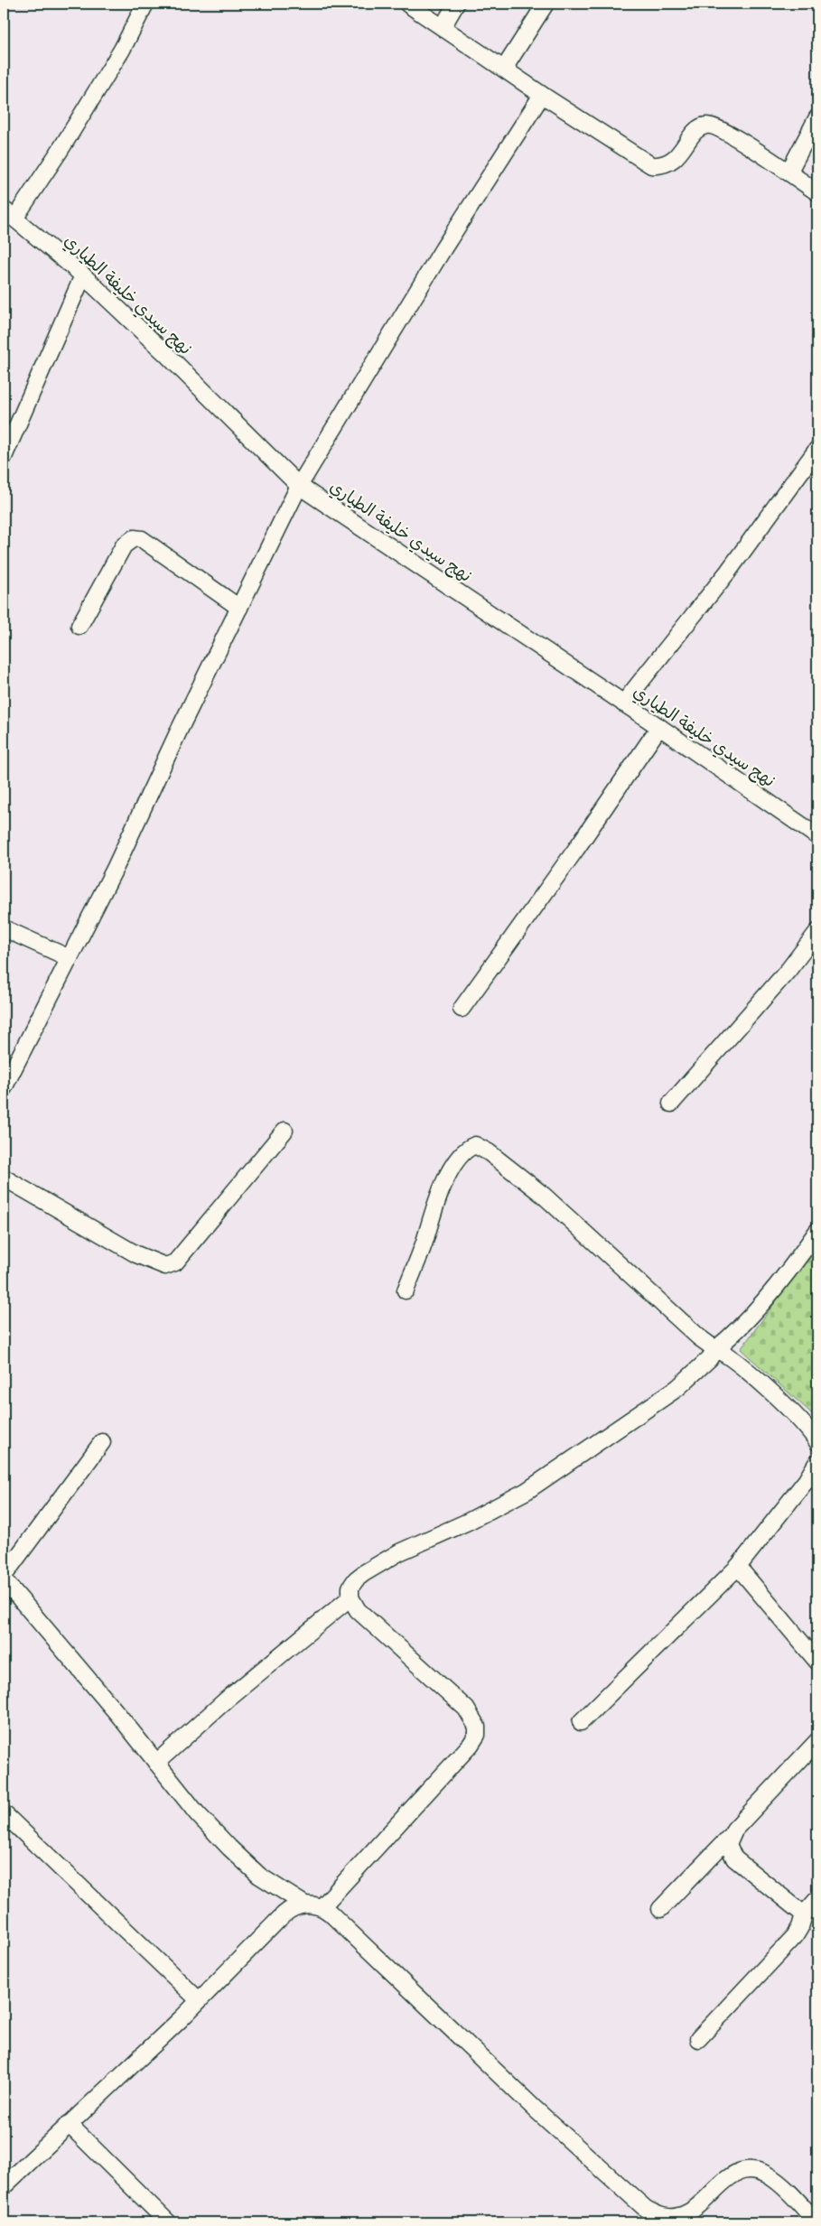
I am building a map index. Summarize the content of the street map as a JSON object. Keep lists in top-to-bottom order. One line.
{"streets":{"street":["نهج سيدي خليفة الطياري"]}}
